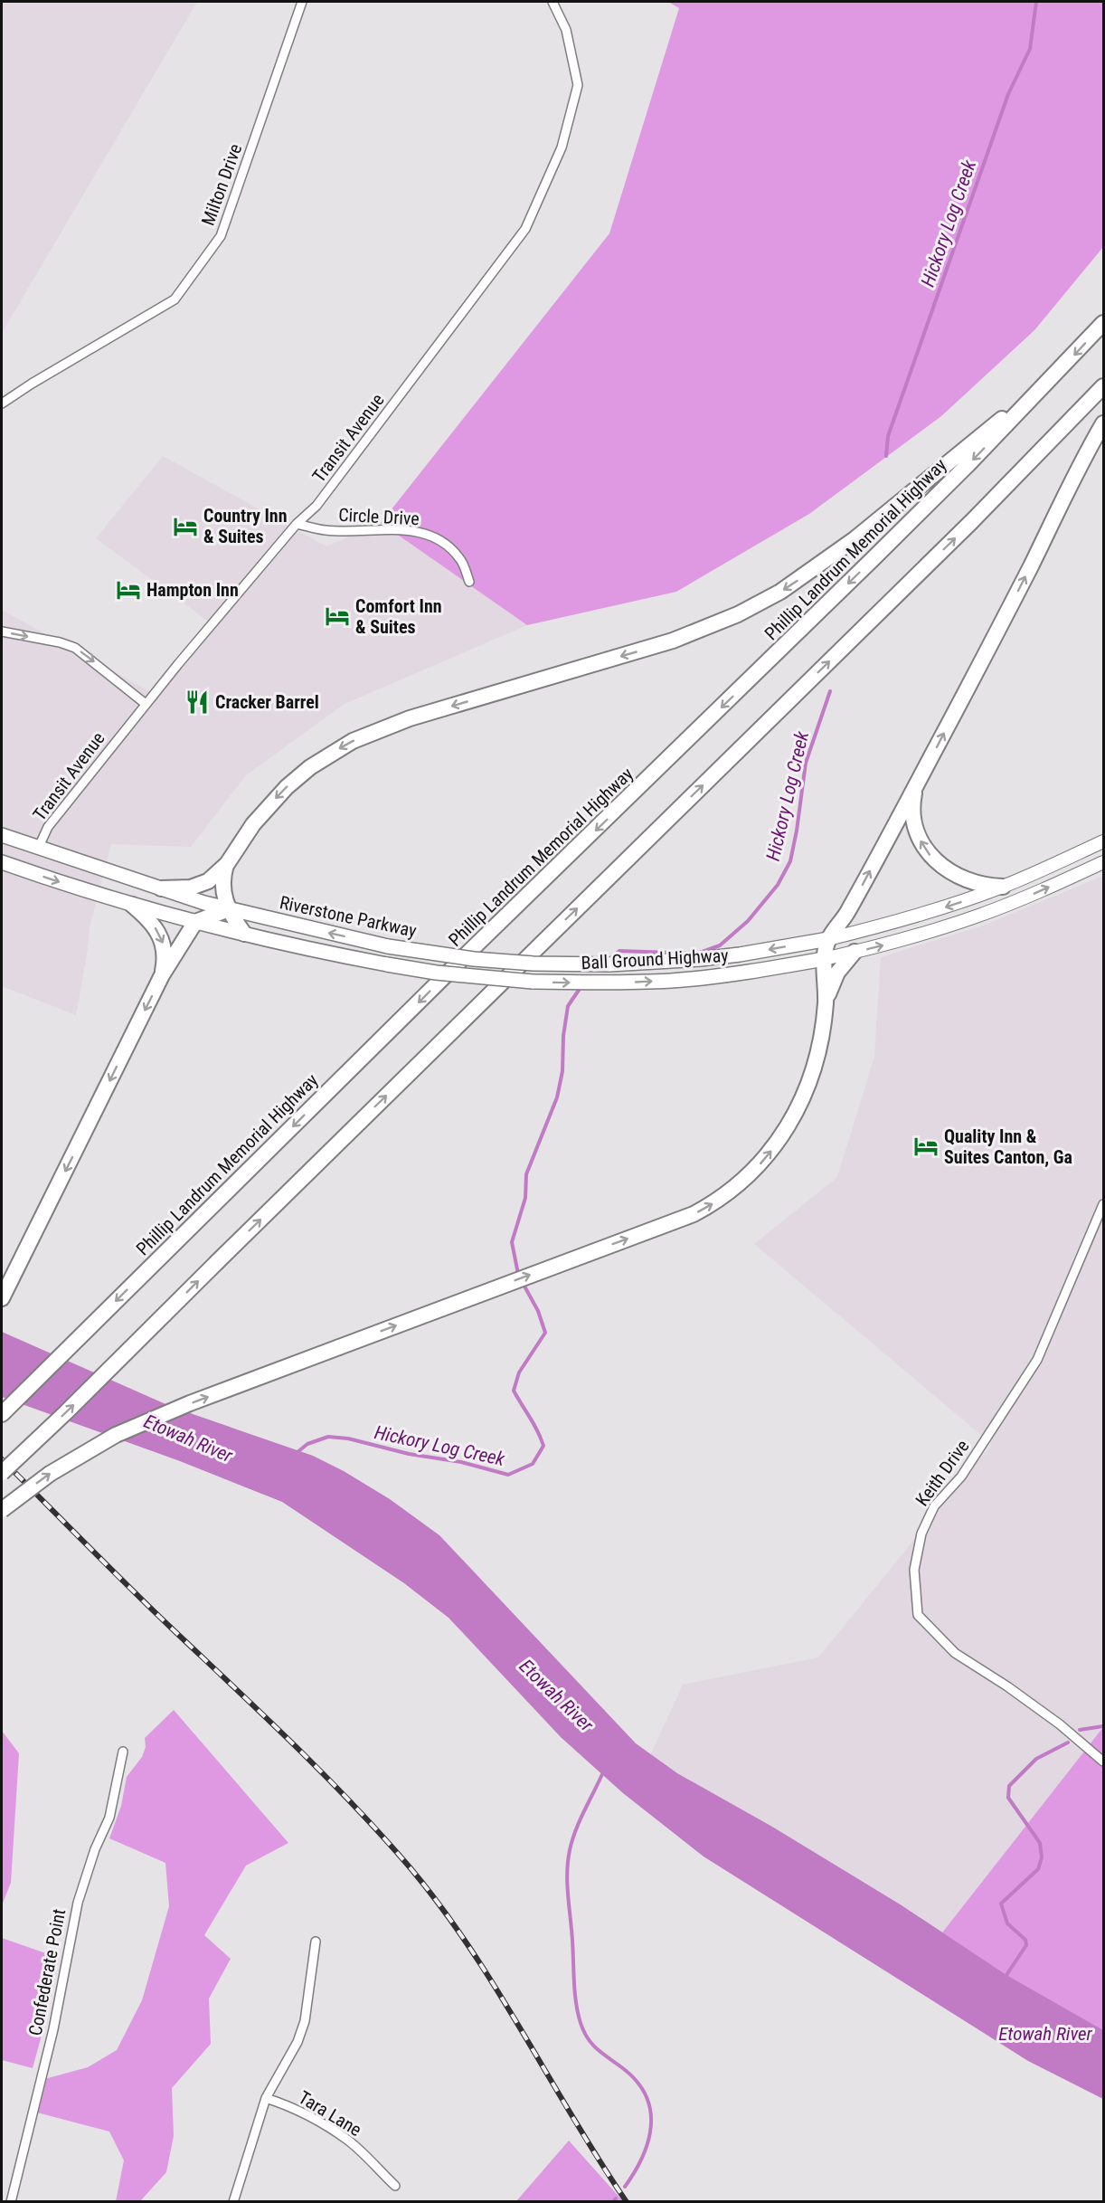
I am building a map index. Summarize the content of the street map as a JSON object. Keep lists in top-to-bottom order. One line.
{"streets":{"highway":["Phillip Landrum Memorial Highway"],"main road":["Riverstone Parkway","Ball Ground Highway"],"street":["Milton Drive","Transit Avenue","Circle Drive","Keith Drive","Confederate Point","Tara Lane"]},"crossings":[["Transit Avenue","Circle Drive"],["Transit Avenue","Riverstone Parkway"]],"one_way":["Riverstone Parkway"],"water":["Hickory Log Creek","Etowah River"],"places":{"hotel":["Country Inn & Suites","Hampton Inn","Comfort Inn & Suites","Quality Inn & Suites Canton, Ga"],"restaurant":["Cracker Barrel"]}}
